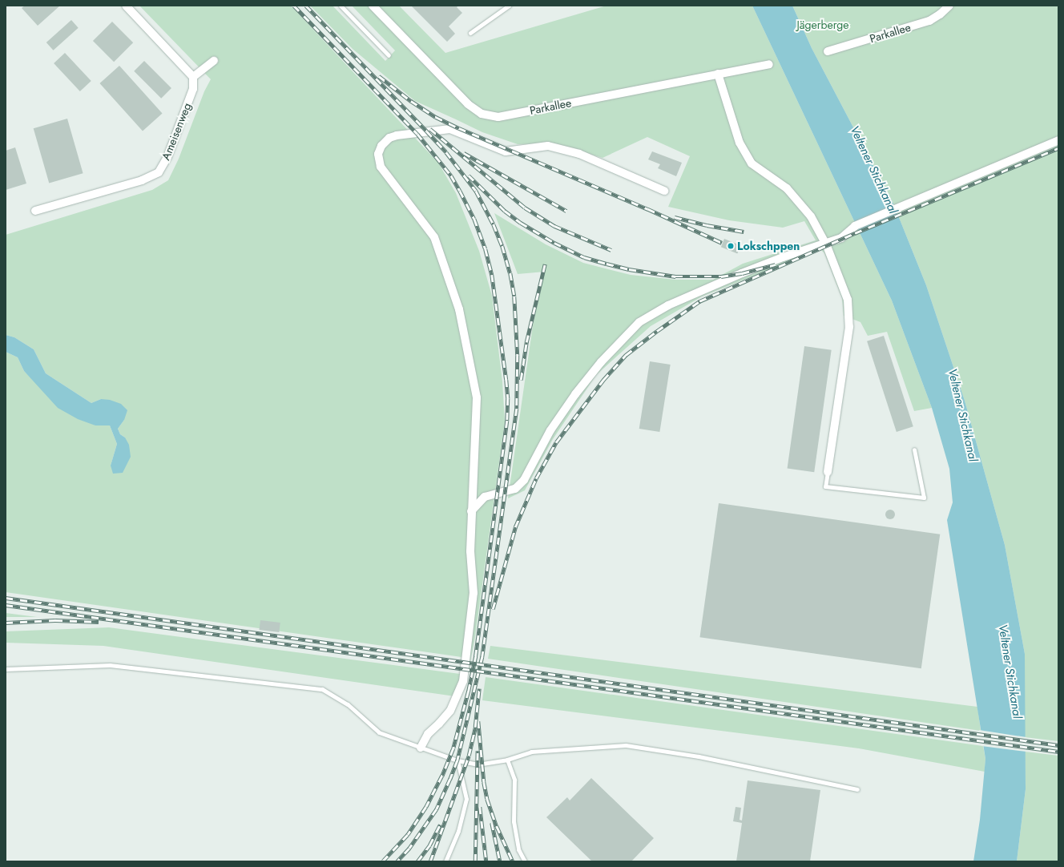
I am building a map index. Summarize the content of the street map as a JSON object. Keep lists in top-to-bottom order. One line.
{"streets":{"street":["Parkallee","Ameisenweg"]},"water":["Veltener Stichkanal"],"parks":["Jägerberge"],"places":["Lokschppen"]}
